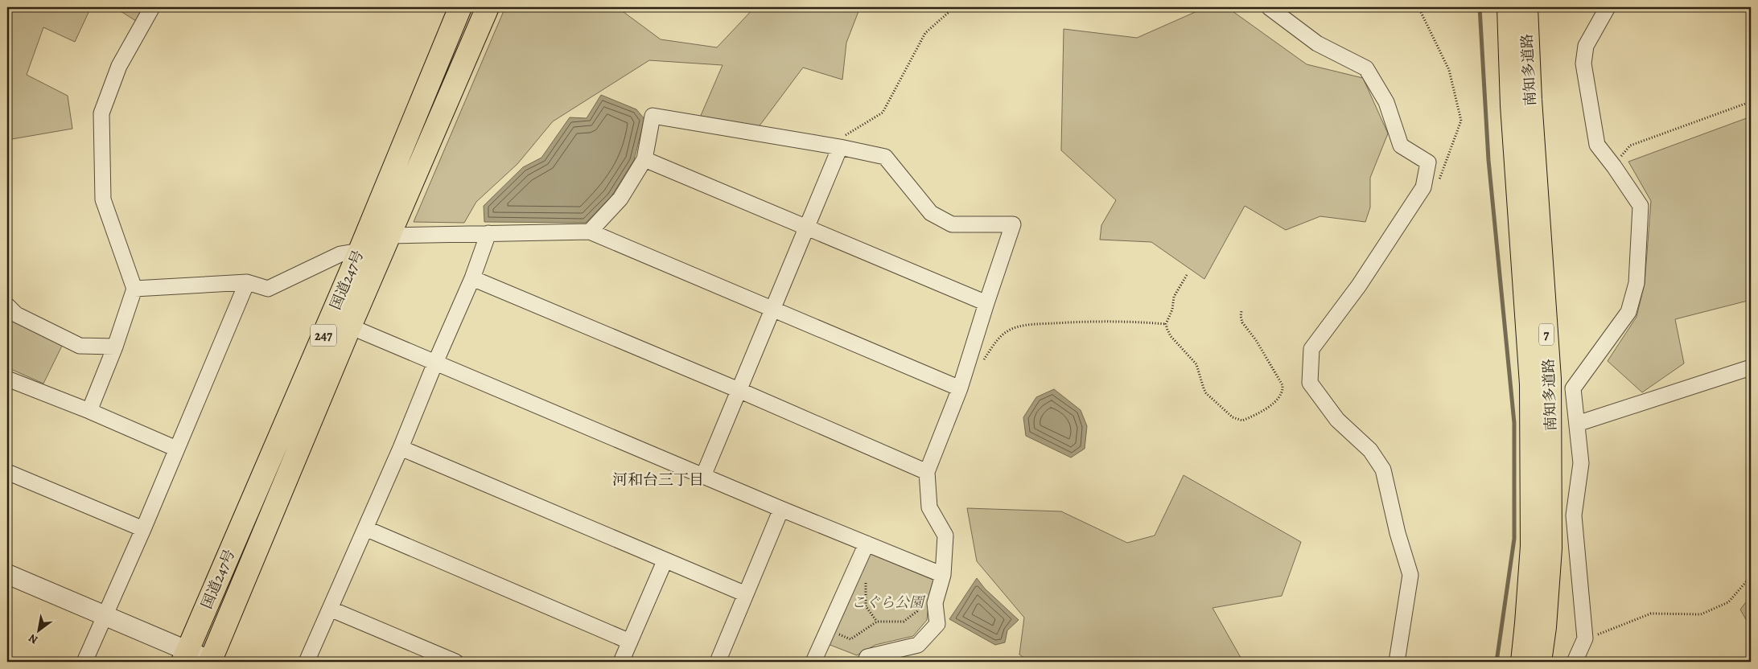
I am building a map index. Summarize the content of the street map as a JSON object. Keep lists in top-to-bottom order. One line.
{"streets":{"highway":["南知多道路","国道247号","7","247"]},"districts":["河和台三丁目"],"parks":["こぐら公園"],"north":"bottom left"}
